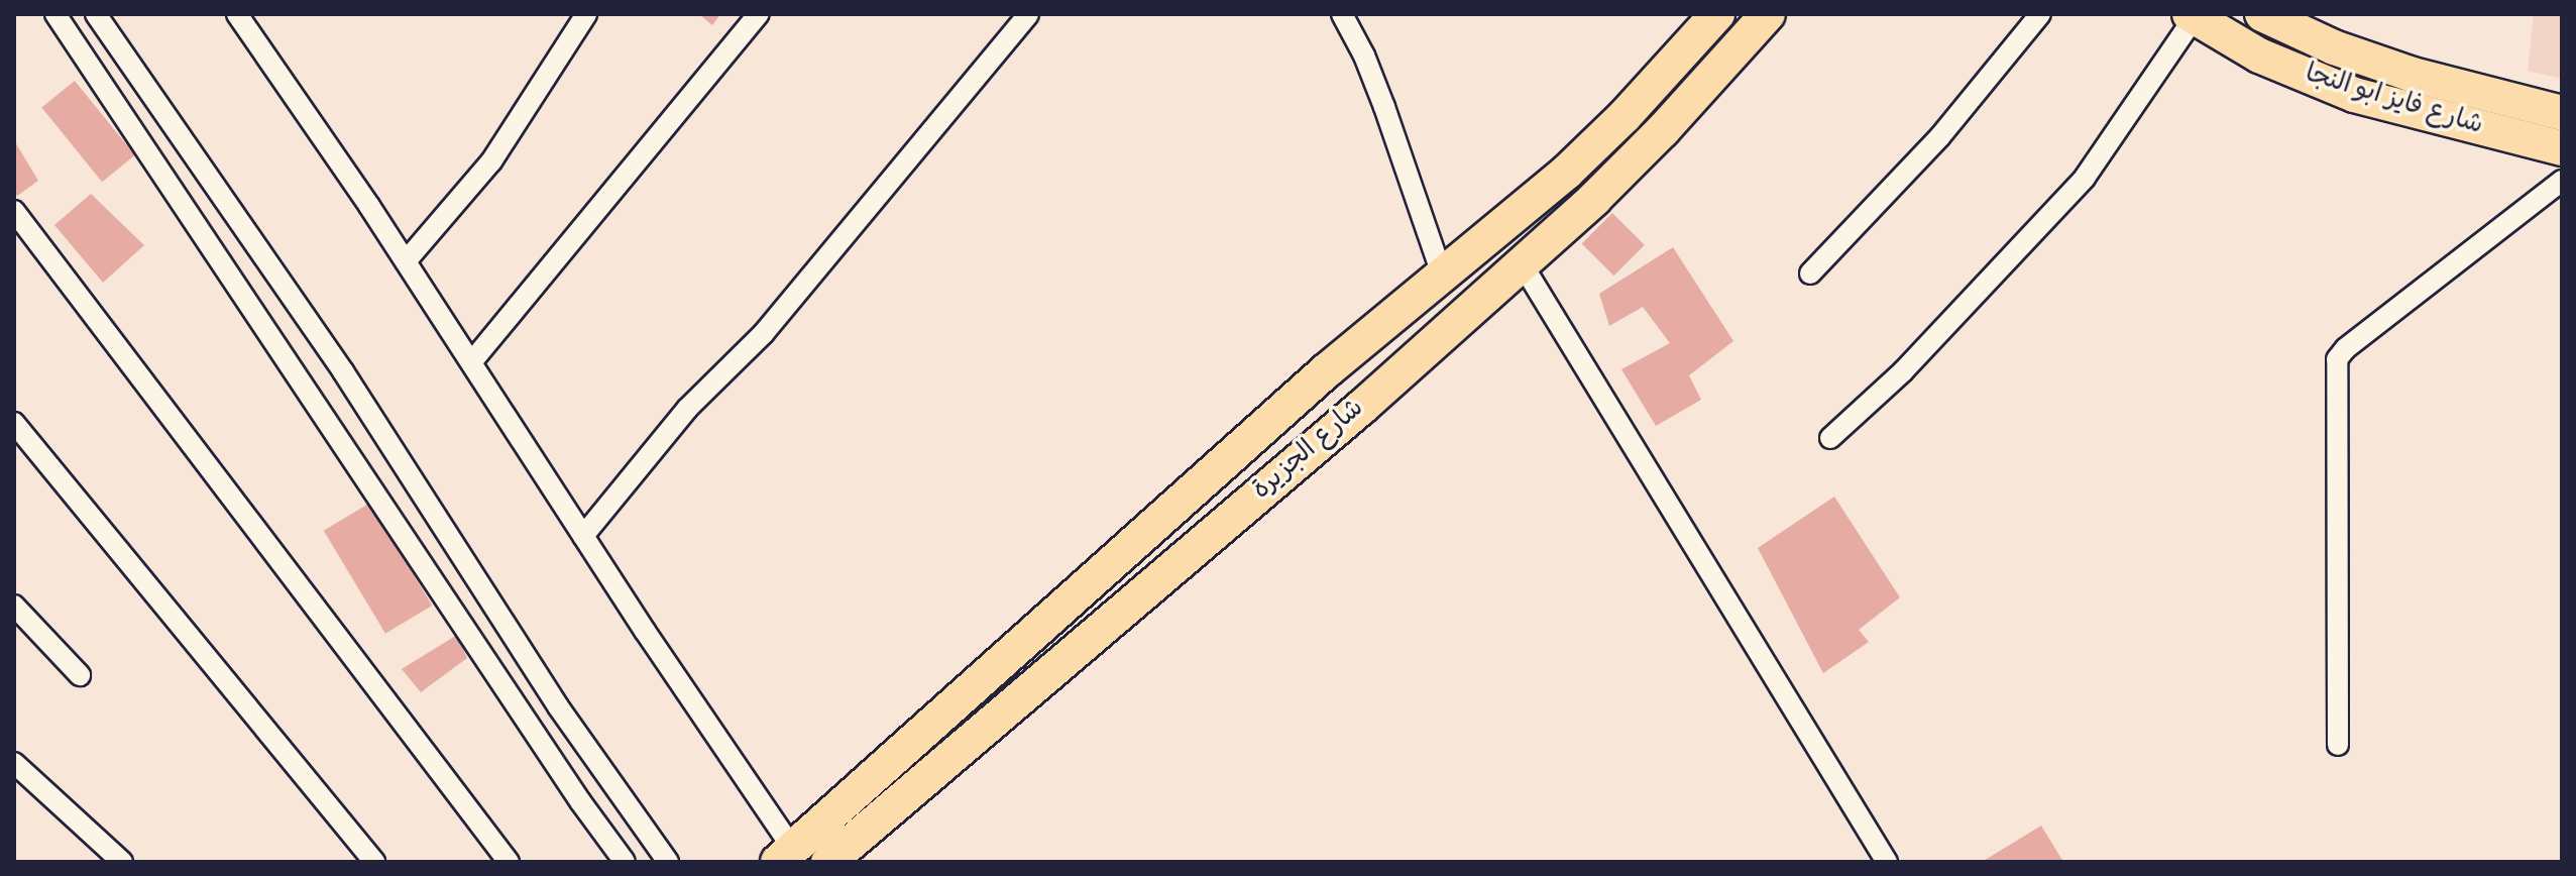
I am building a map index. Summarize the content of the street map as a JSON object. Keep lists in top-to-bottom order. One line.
{"streets":{"main road":["شارع فايز ابو النجا","شارع الجزيرة"]}}
